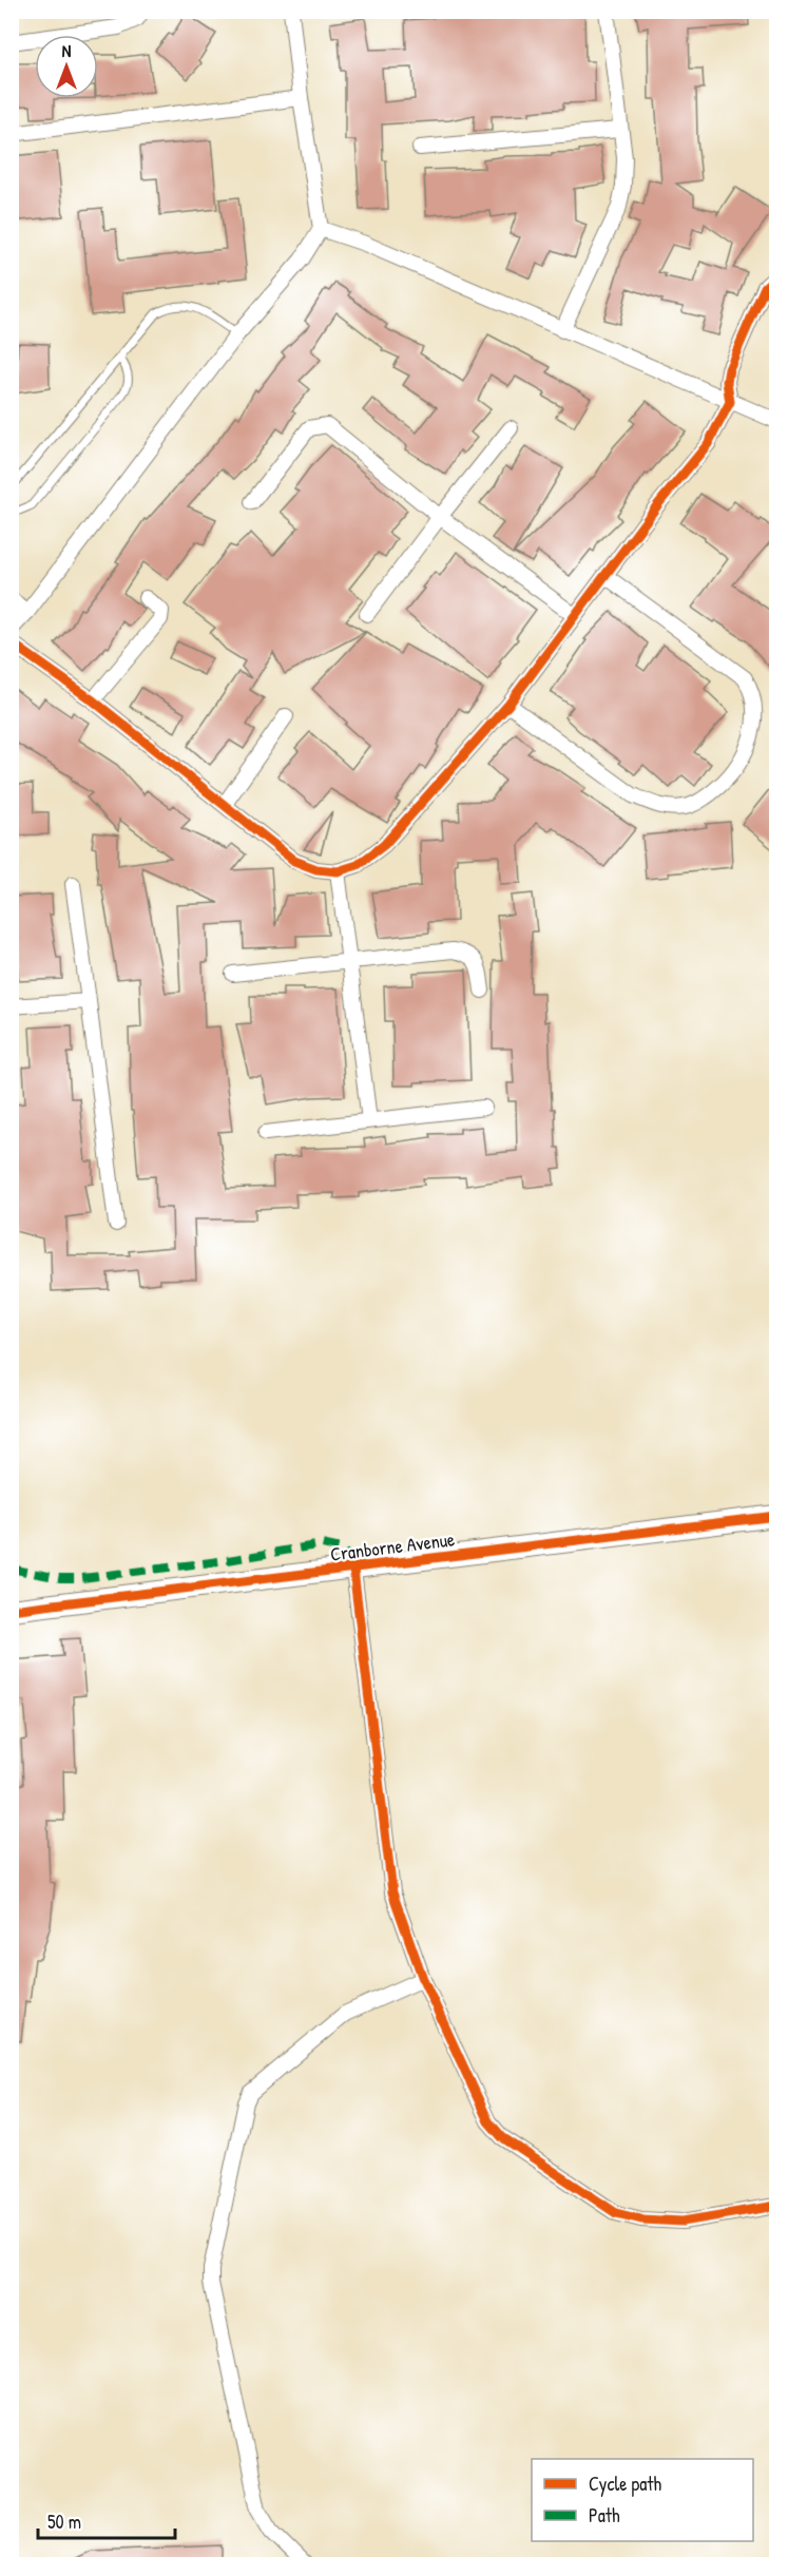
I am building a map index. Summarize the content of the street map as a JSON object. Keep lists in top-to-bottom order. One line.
{"streets":{"street":["Cranborne Avenue"]},"legend":["Cycle path","Path"],"scale_bar":"50 m","north":"top"}
